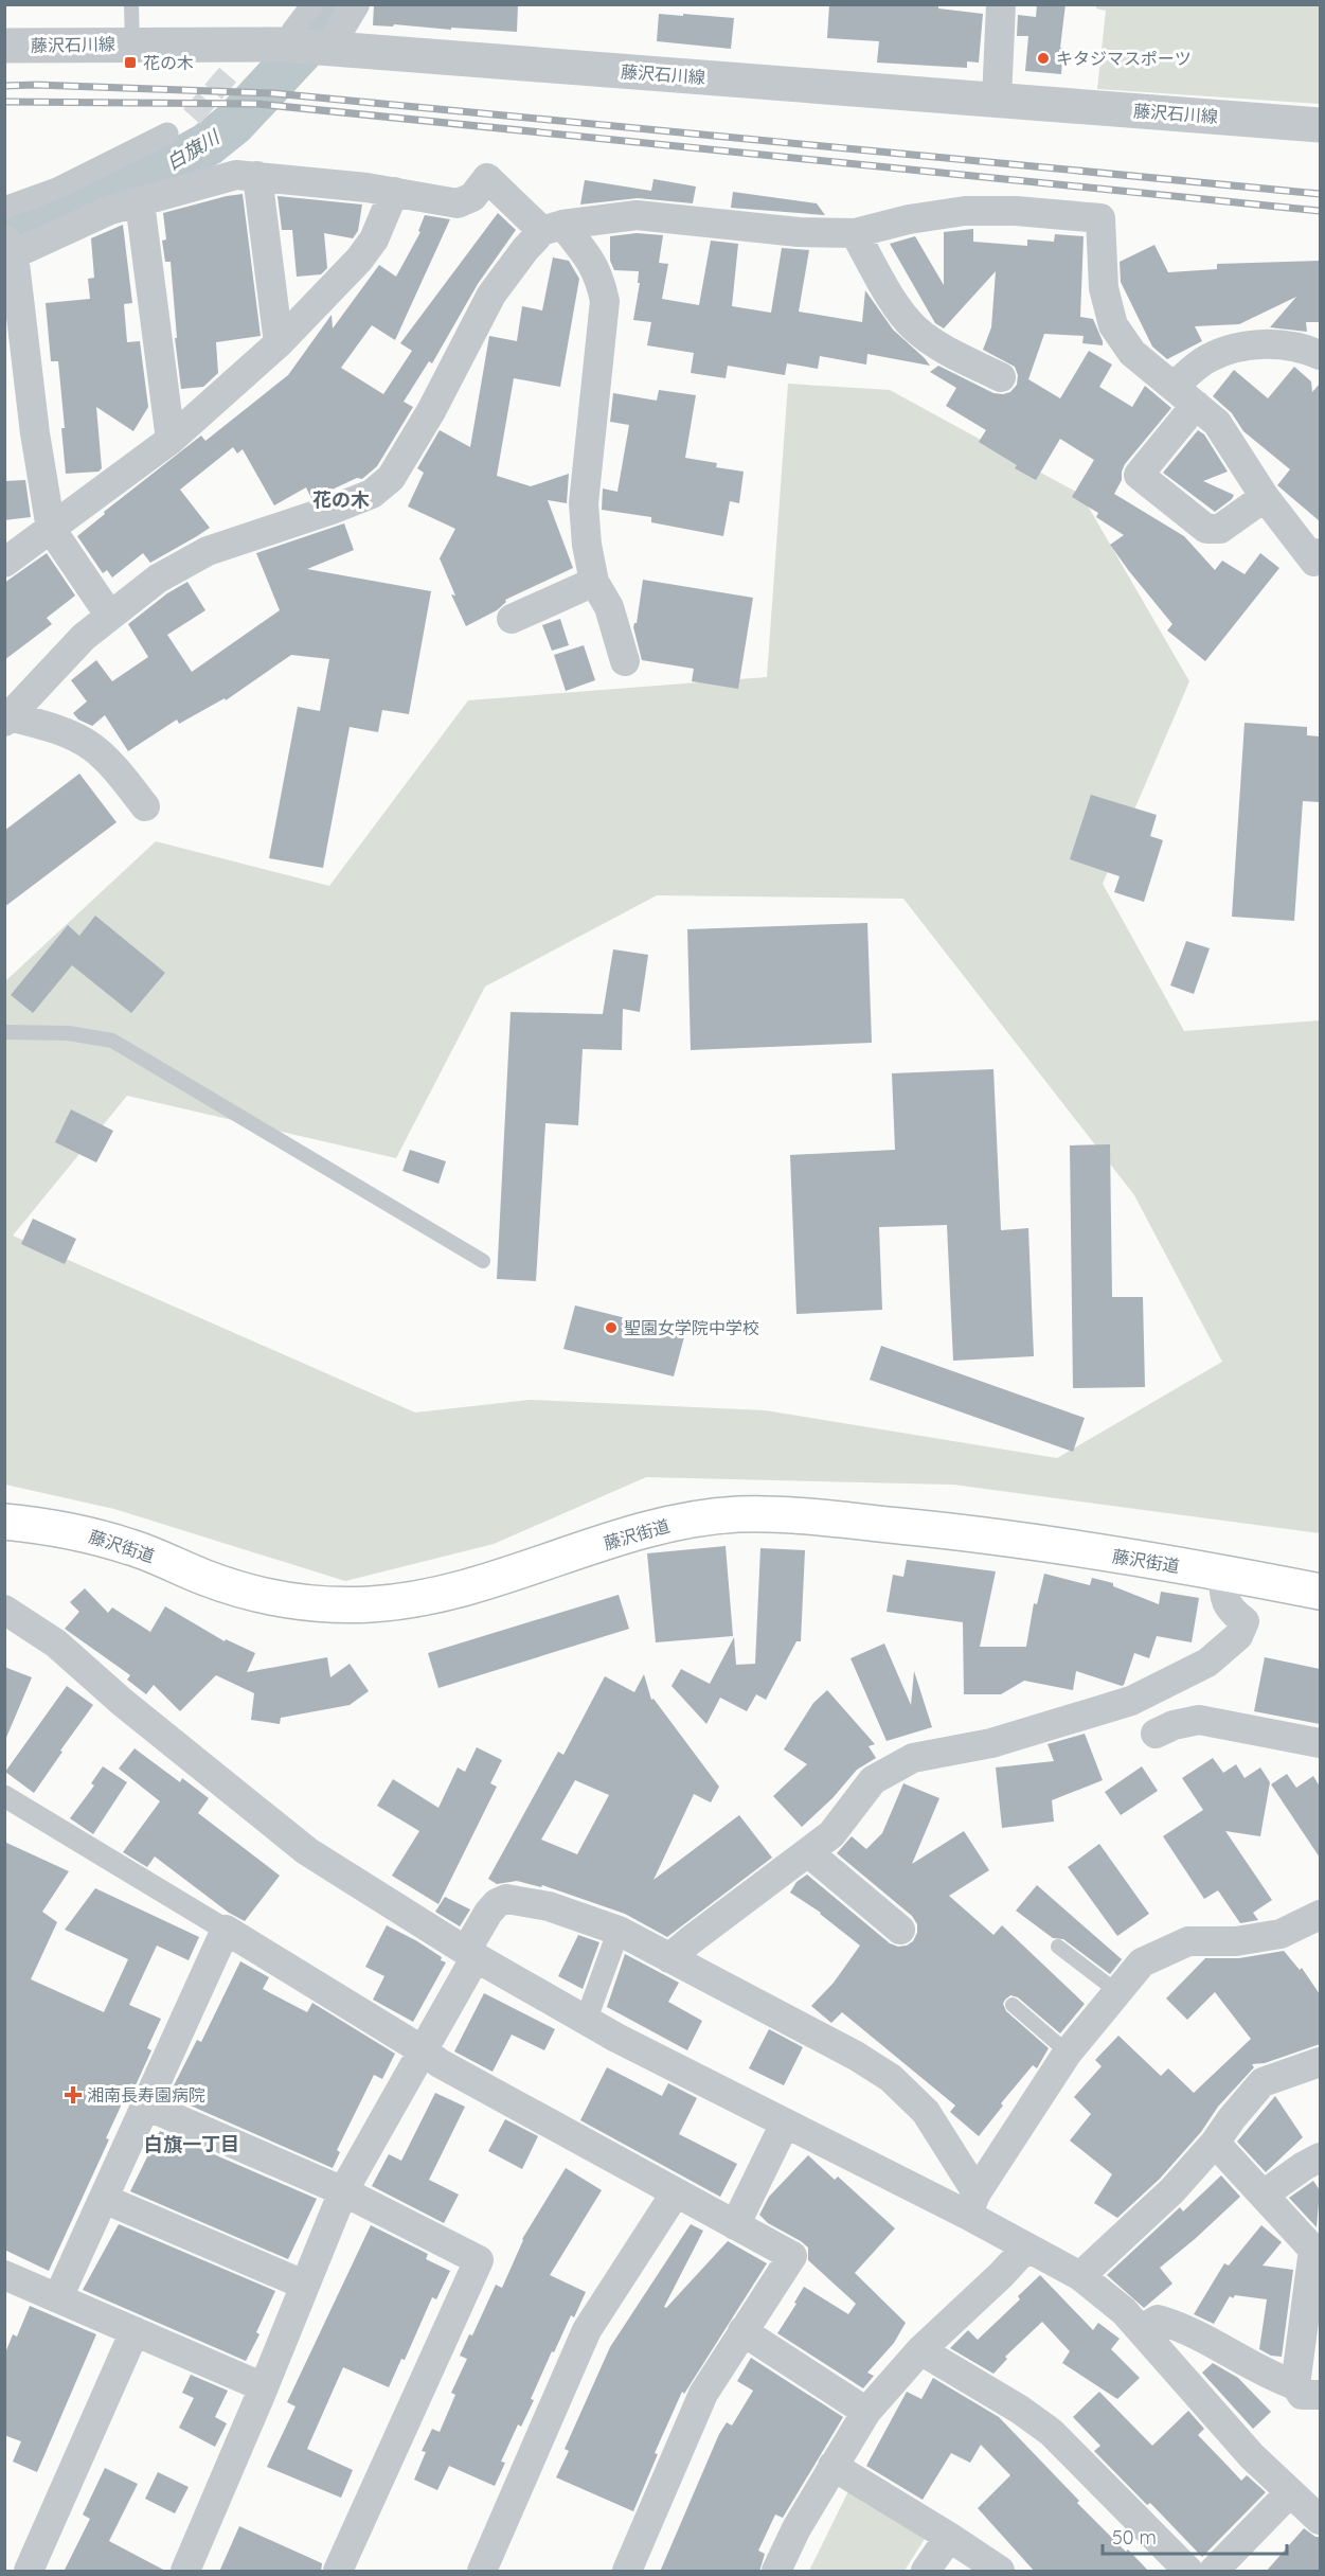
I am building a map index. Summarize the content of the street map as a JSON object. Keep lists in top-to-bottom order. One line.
{"streets":{"highway":["藤沢街道"],"street":["藤沢石川線"]},"districts":["花の木","白旗一丁目"],"water":["白旗川"],"places":{"other":["キタジマスポーツ","聖園女学院中学校"],"transit":["花の木"],"health":["湘南長寿園病院"]},"scale_bar":"50 m"}
